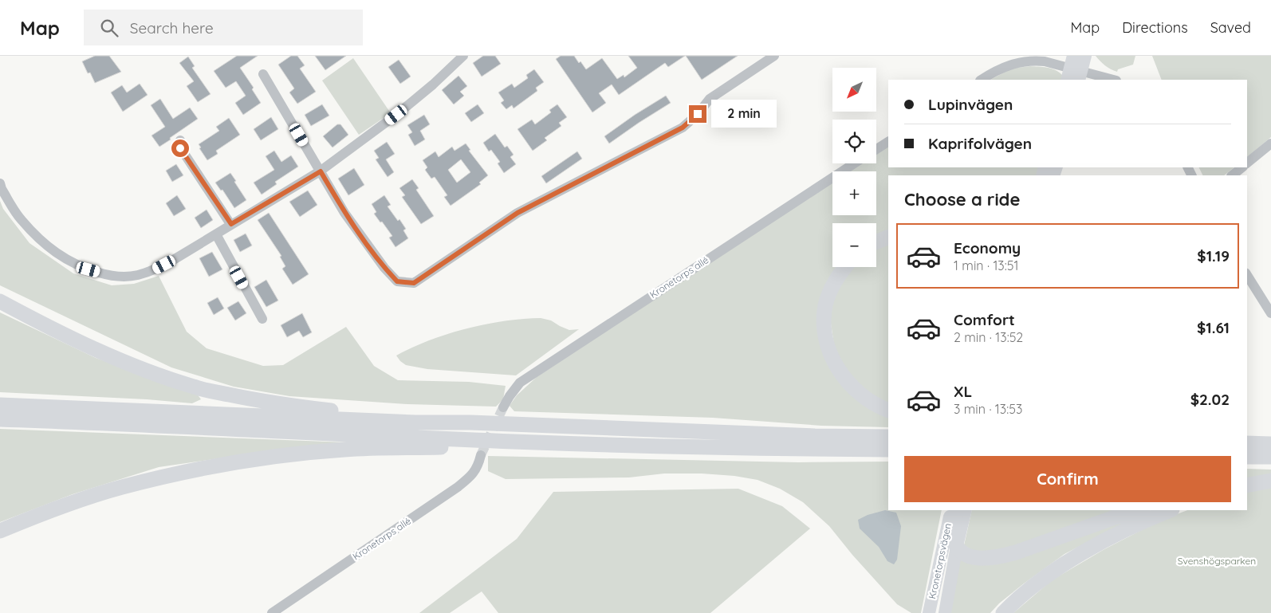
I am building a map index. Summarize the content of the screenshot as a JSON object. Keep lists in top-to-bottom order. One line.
{"streets":{"main road":["Kronetorpsvägen"],"street":["Kronetorps allé"]},"parks":["Svenshögsparken"],"north":"bottom left","page":{"header":"Map","search":"Search here","nav":["Map","Directions","Saved"],"map_buttons":["+","−"],"banner":["Lupinvägen","Kaprifolvägen"],"bubble":"2 min","heading":"Choose a ride","list":[{"name":"Economy","note":"1 min · 13:51","value":"$1.19"},{"name":"Comfort","note":"2 min · 13:52","value":"$1.61"},{"name":"XL","note":"3 min · 13:53","value":"$2.02"}],"buttons":"Confirm"}}
